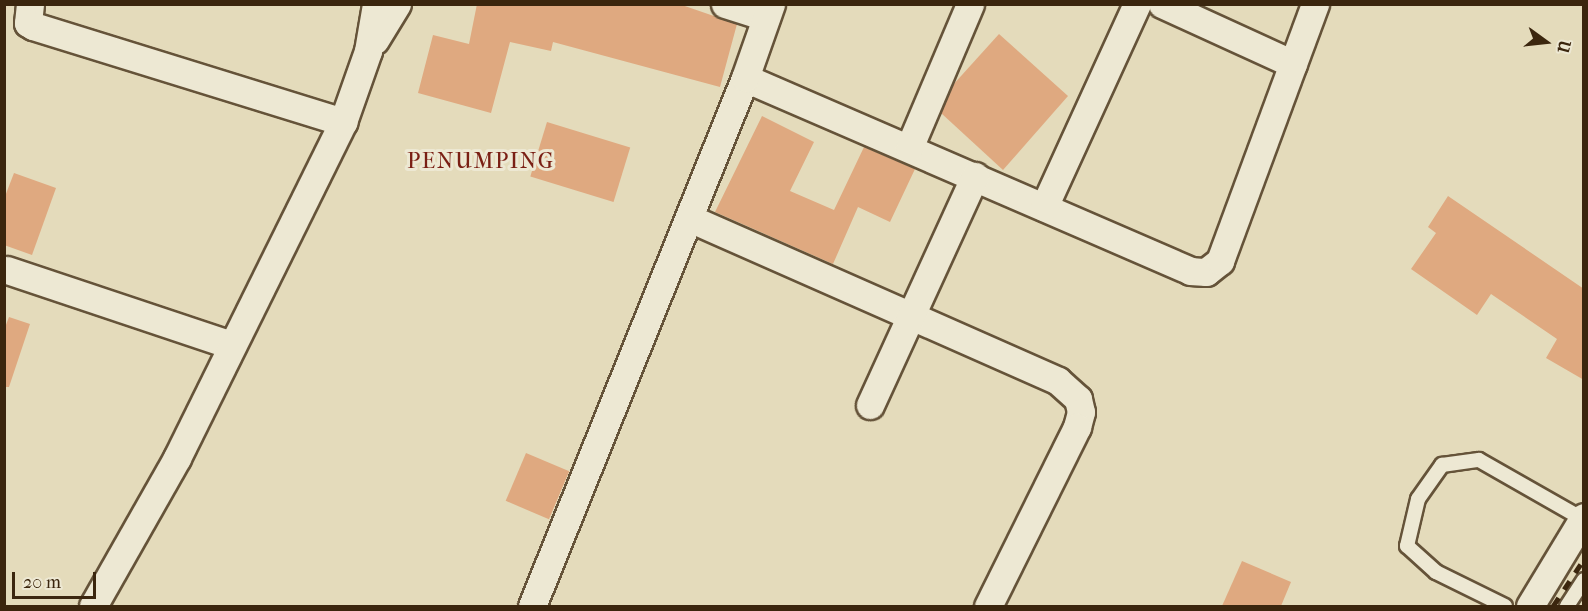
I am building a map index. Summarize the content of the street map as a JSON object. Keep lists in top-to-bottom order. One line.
{"districts":["PENUMPING"],"scale_bar":"20 m","north":"right"}
